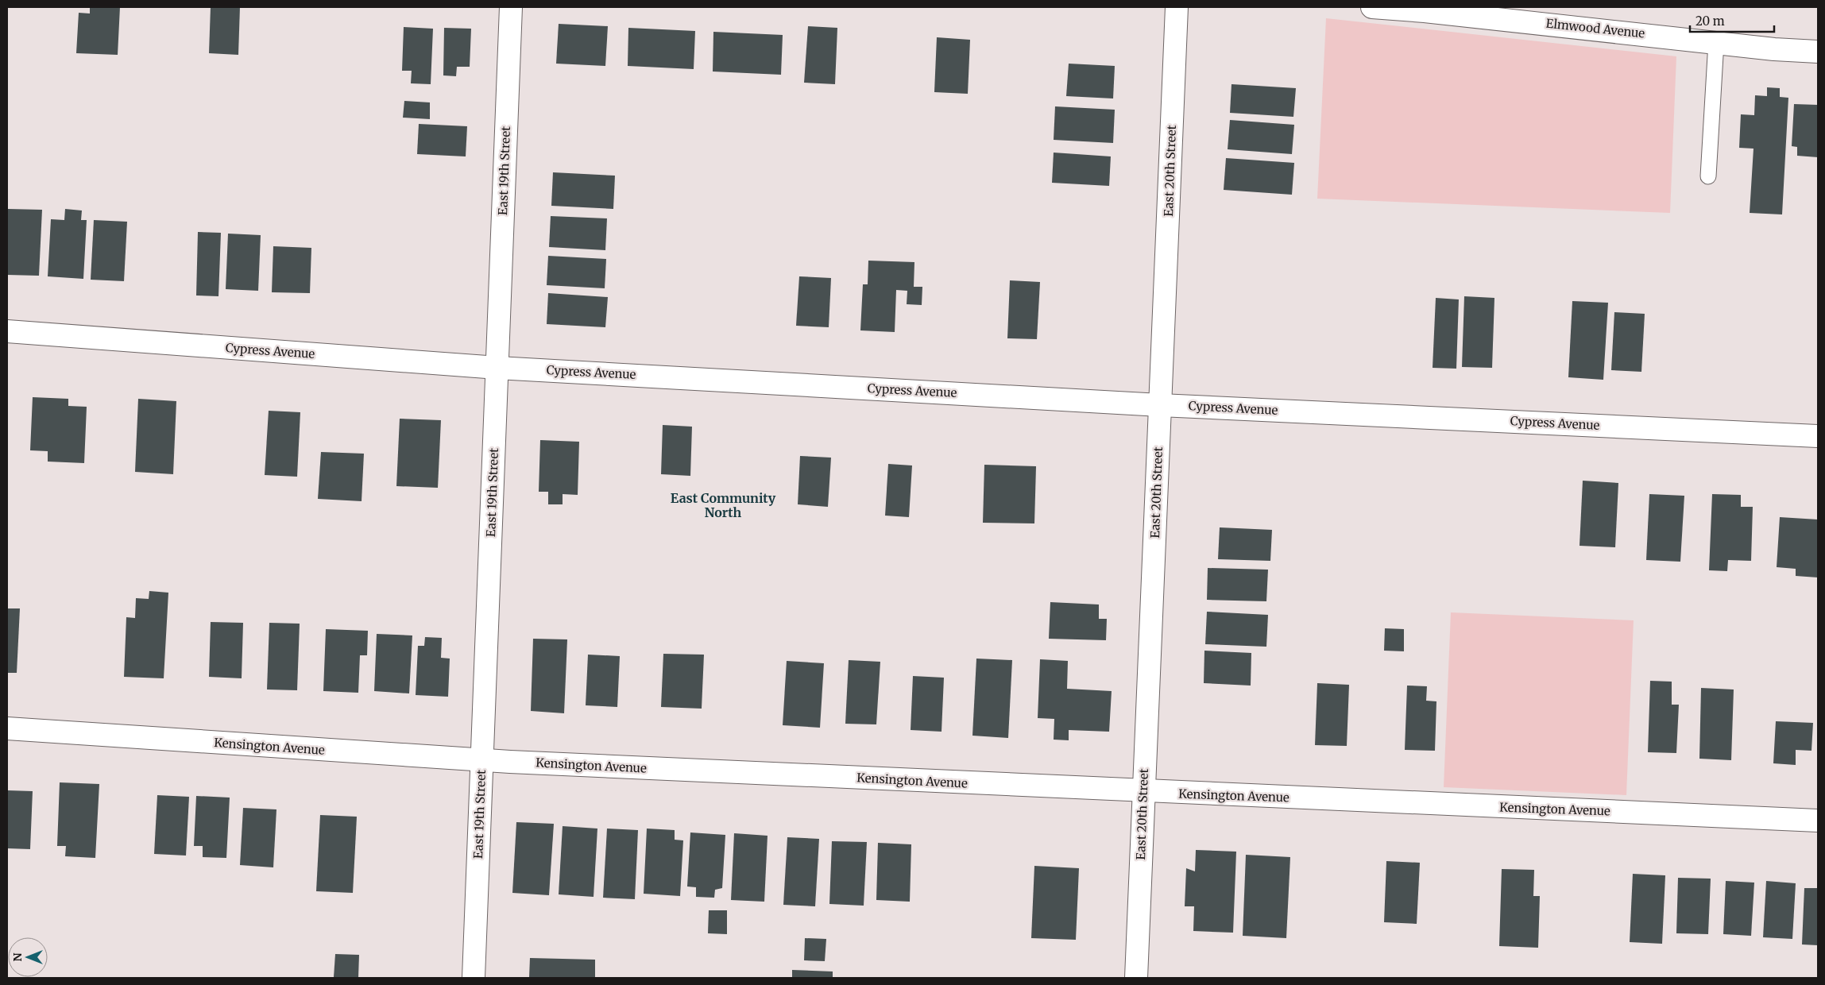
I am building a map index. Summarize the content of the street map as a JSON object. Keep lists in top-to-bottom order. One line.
{"streets":{"street":["Elmwood Avenue","East 19th Street","East 20th Street","Cypress Avenue","Kensington Avenue"]},"crossings":[["East 19th Street","Cypress Avenue"],["East 19th Street","Kensington Avenue"],["East 20th Street","Cypress Avenue"],["East 20th Street","Kensington Avenue"]],"districts":["East Community North"],"scale_bar":"20 m","north":"left"}
